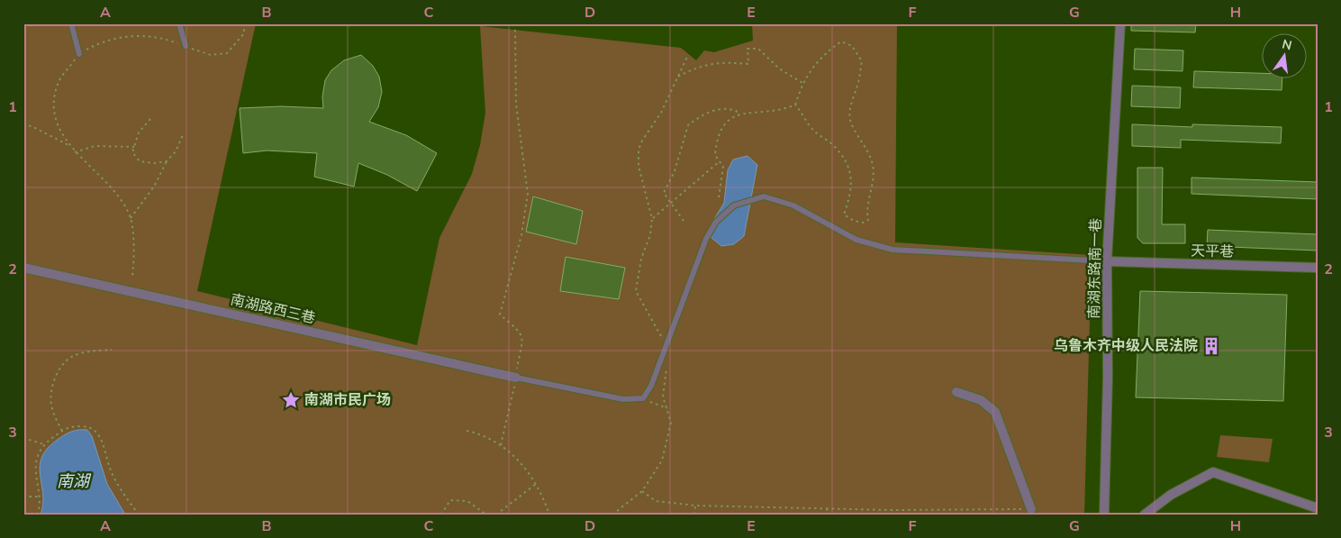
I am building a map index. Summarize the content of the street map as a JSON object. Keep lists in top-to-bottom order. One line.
{"streets":{"street":["天平巷","南湖东路南一巷","南湖路西三巷"]},"crossings":[["天平巷","南湖东路南一巷"]],"water":["南湖"],"places":{"building":["乌鲁木齐中级人民法院"],"place":["南湖市民广场"]},"north":"top","grid":{"columns":["A","B","C","D","E","F","G","H"],"rows":["1","2","3"]}}
